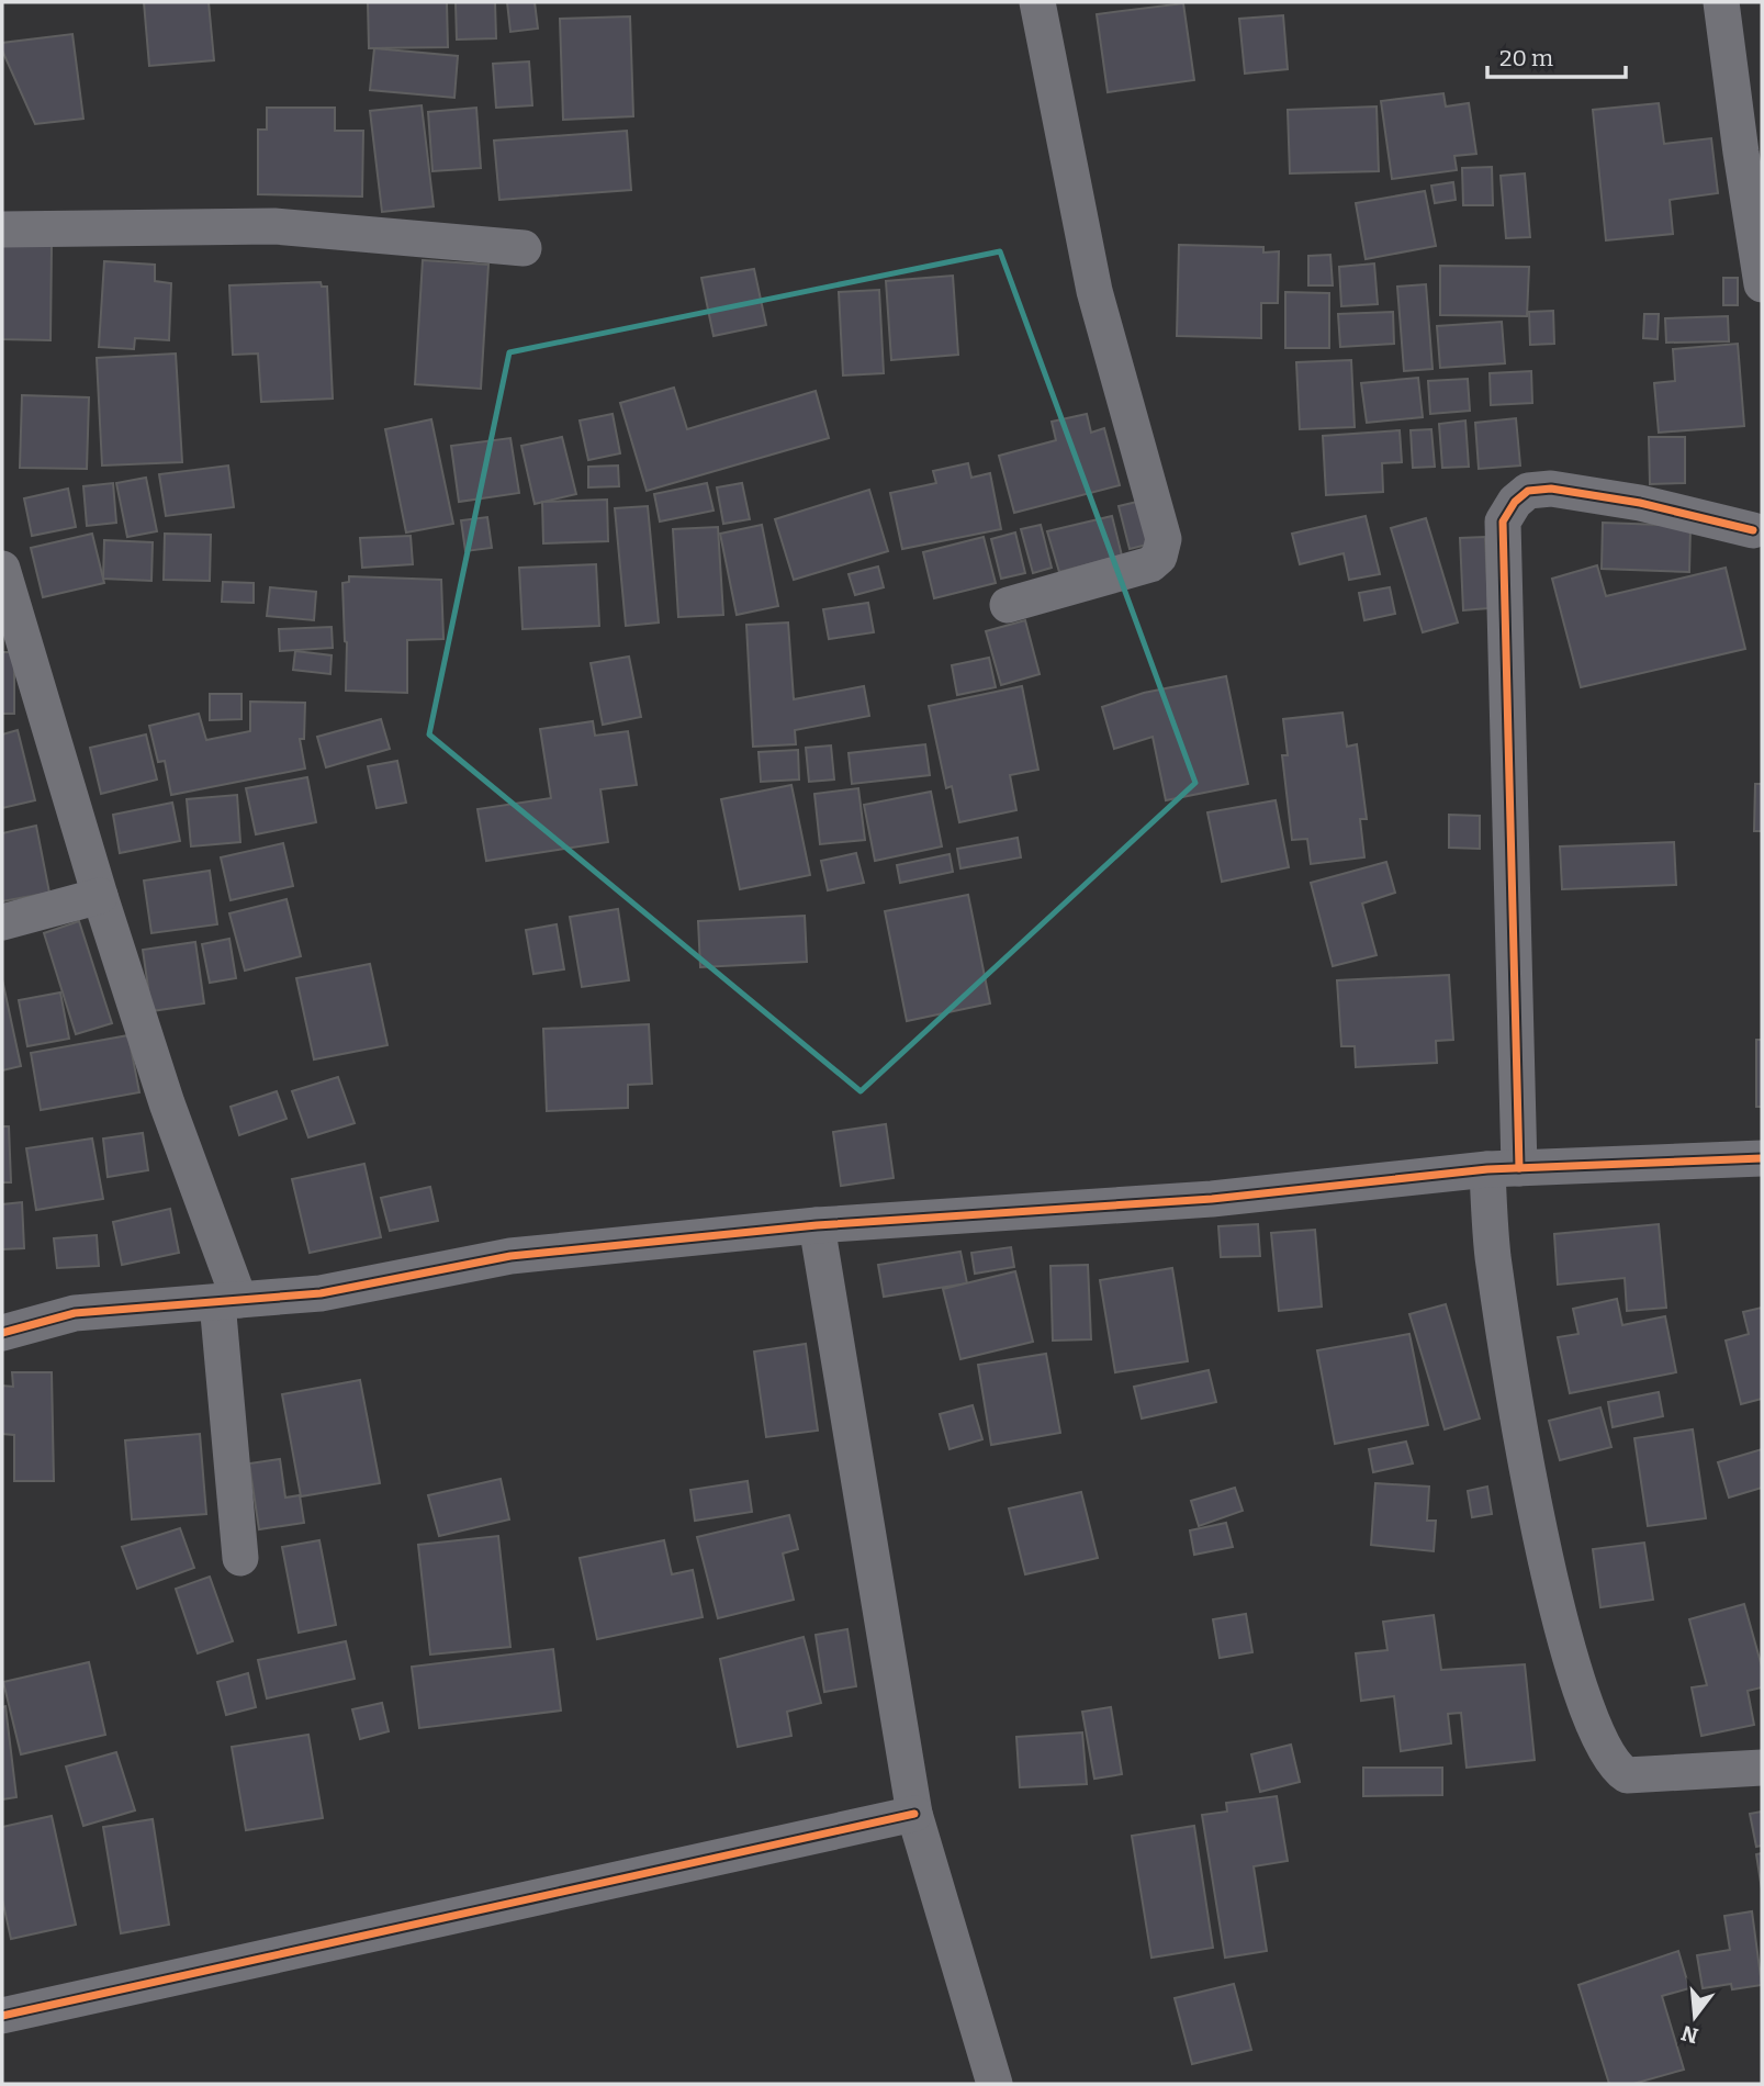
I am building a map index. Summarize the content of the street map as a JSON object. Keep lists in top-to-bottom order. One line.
{"scale_bar":"20 m","north":"bottom"}
